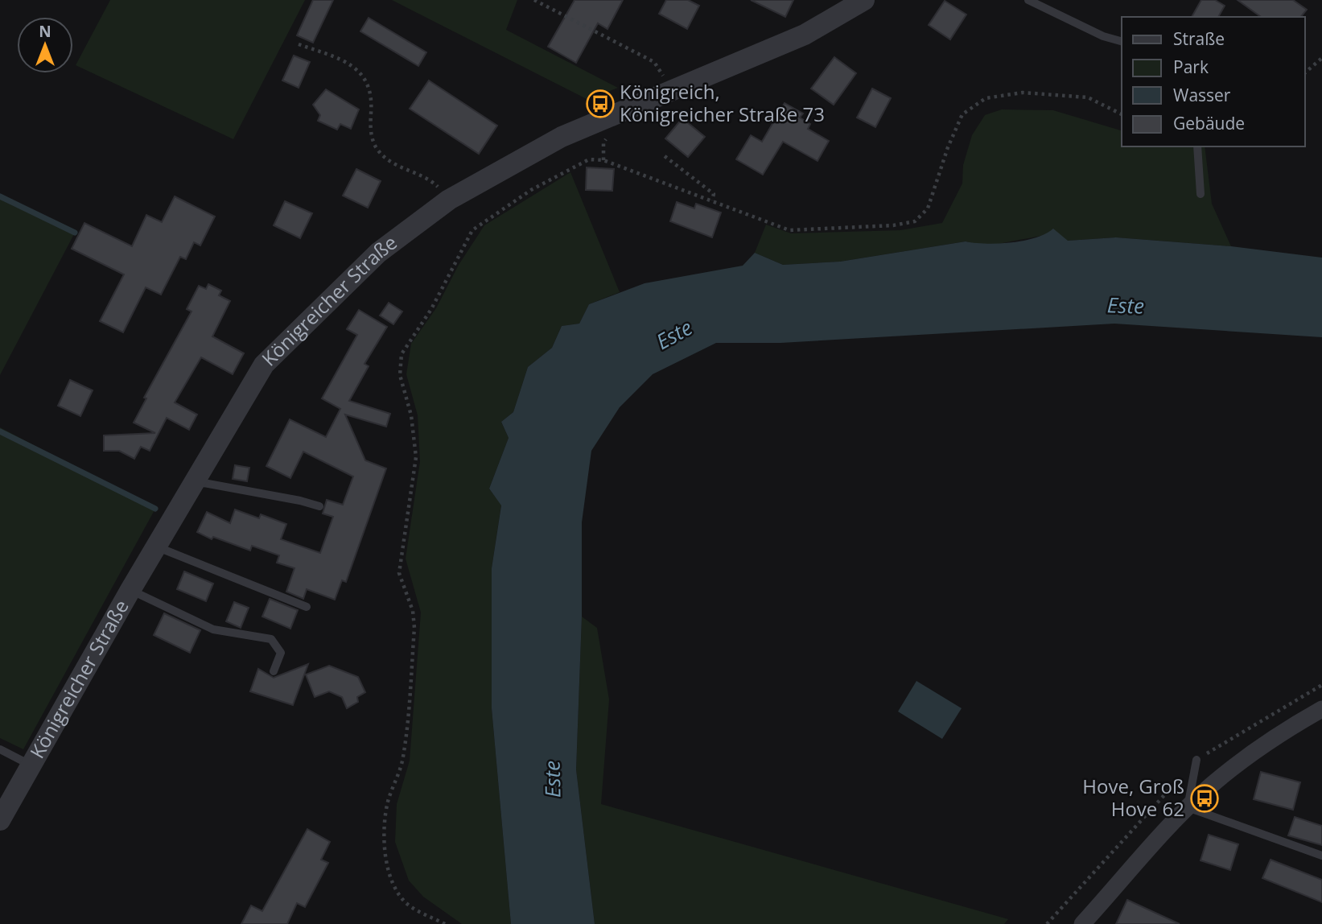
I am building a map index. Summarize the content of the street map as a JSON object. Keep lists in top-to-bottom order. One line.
{"streets":{"street":["Königreicher Straße"]},"water":["Este"],"places":{"bus stop":["Königreich, Königreicher Straße 73","Hove, Groß Hove 62"]},"legend":["Straße","Park","Wasser","Gebäude"],"north":"top"}
